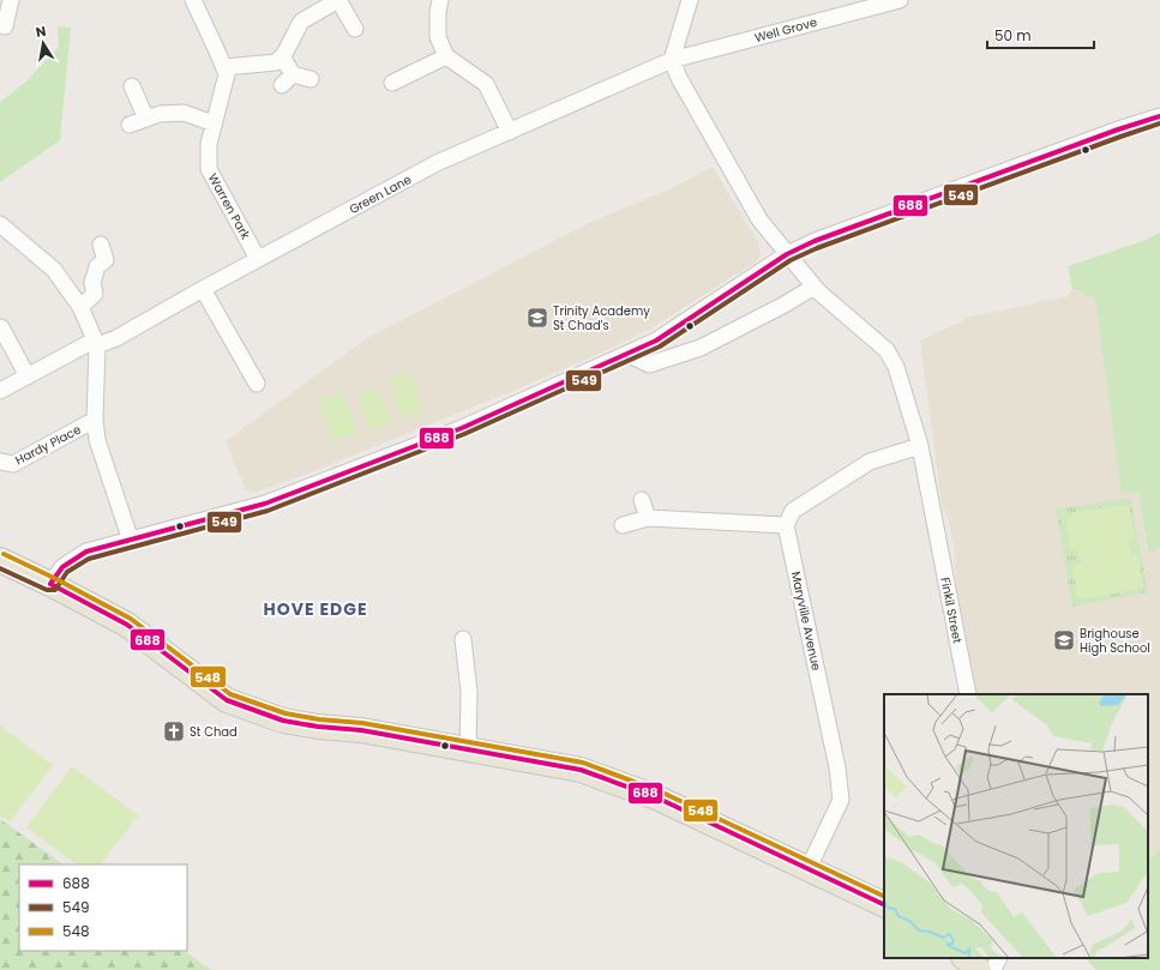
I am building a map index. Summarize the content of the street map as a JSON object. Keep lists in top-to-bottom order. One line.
{"streets":{"street":["Well Grove","Green Lane","Warren Park","Hardy Place","Finkil Street","Maryville Avenue"]},"crossings":[["Well Grove","Green Lane"],["Well Grove","Finkil Street"],["Green Lane","Warren Park"],["Green Lane","Finkil Street"]],"districts":["HOVE EDGE"],"places":{"school or university":["Trinity Academy St Chad's","Brighouse High School"],"church":["St Chad"]},"lines":["transit line 688","transit line 549","transit line 548"],"legend":["688","549","548"],"scale_bar":"50 m","north":"top"}
